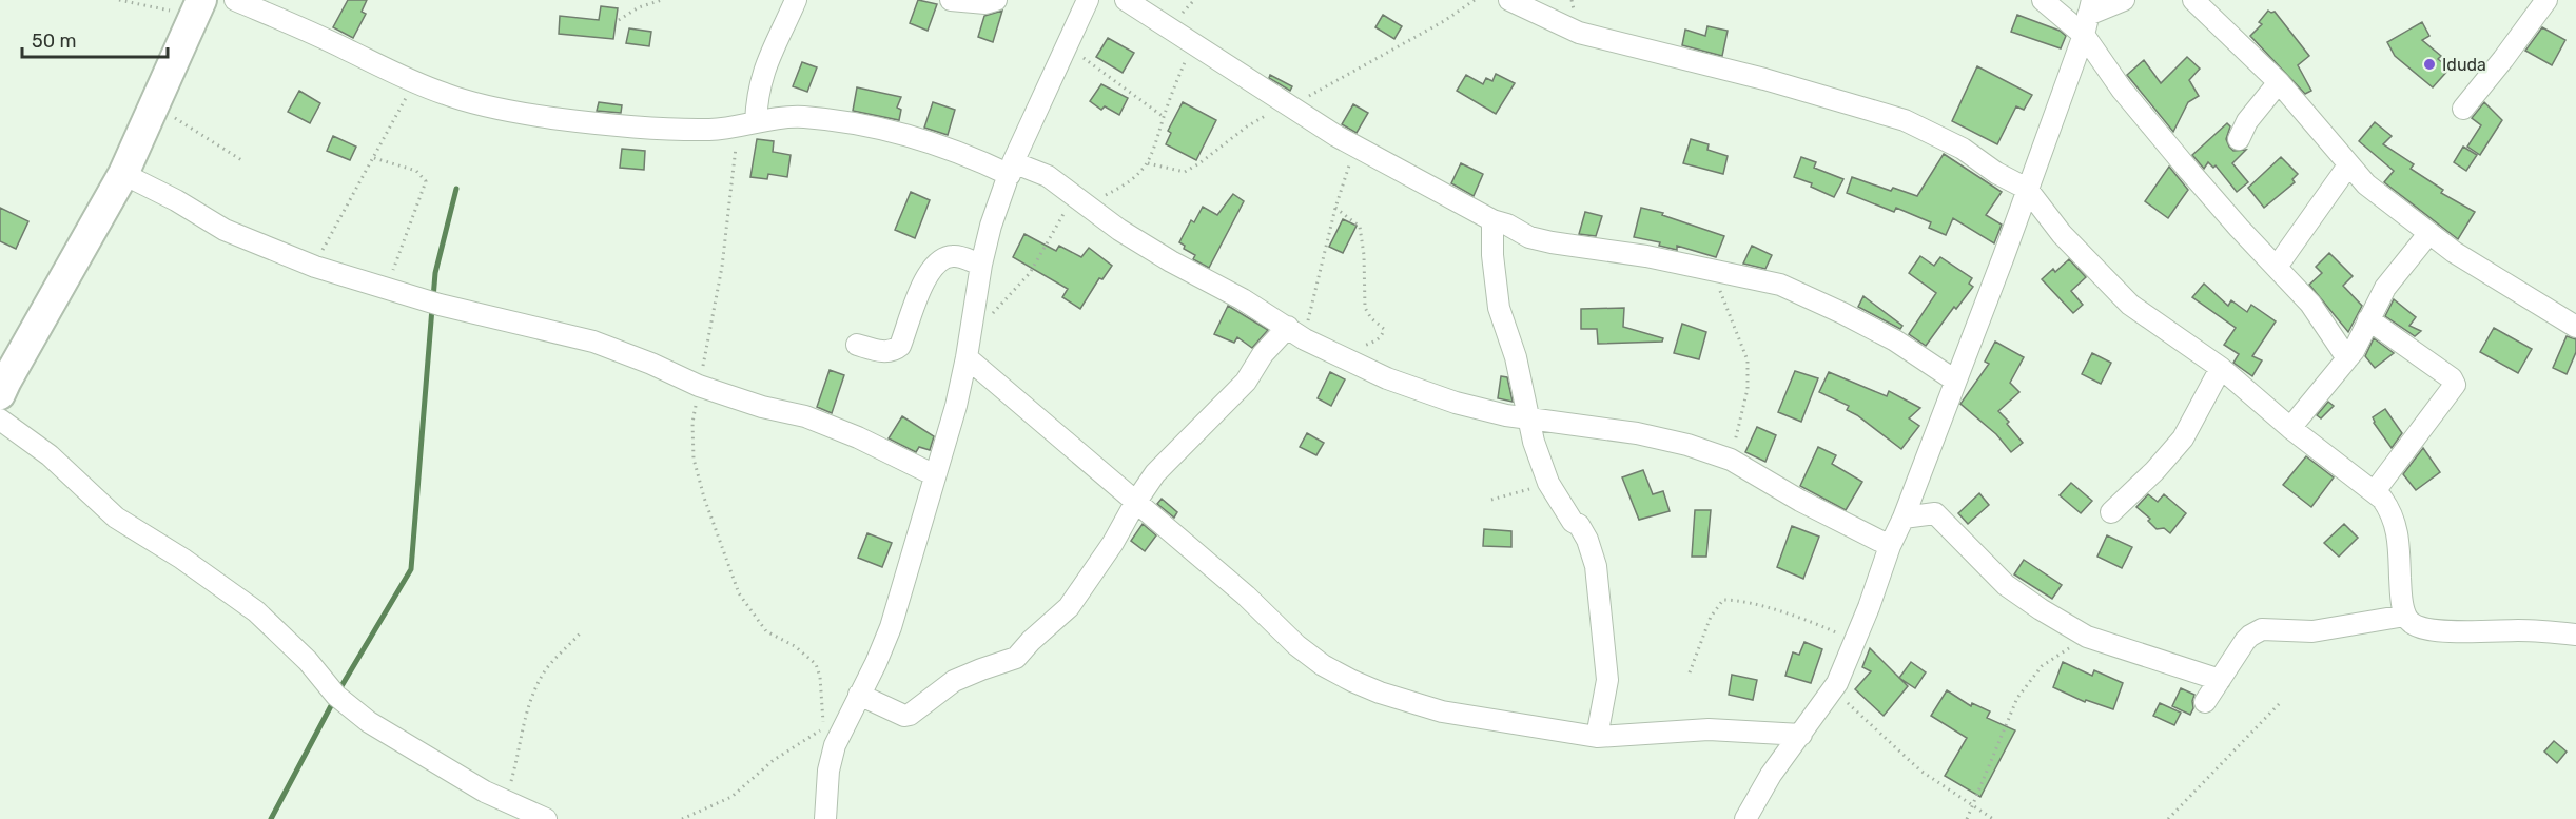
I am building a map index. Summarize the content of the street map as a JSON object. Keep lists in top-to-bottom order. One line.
{"places":["Iduda"],"scale_bar":"50 m"}
